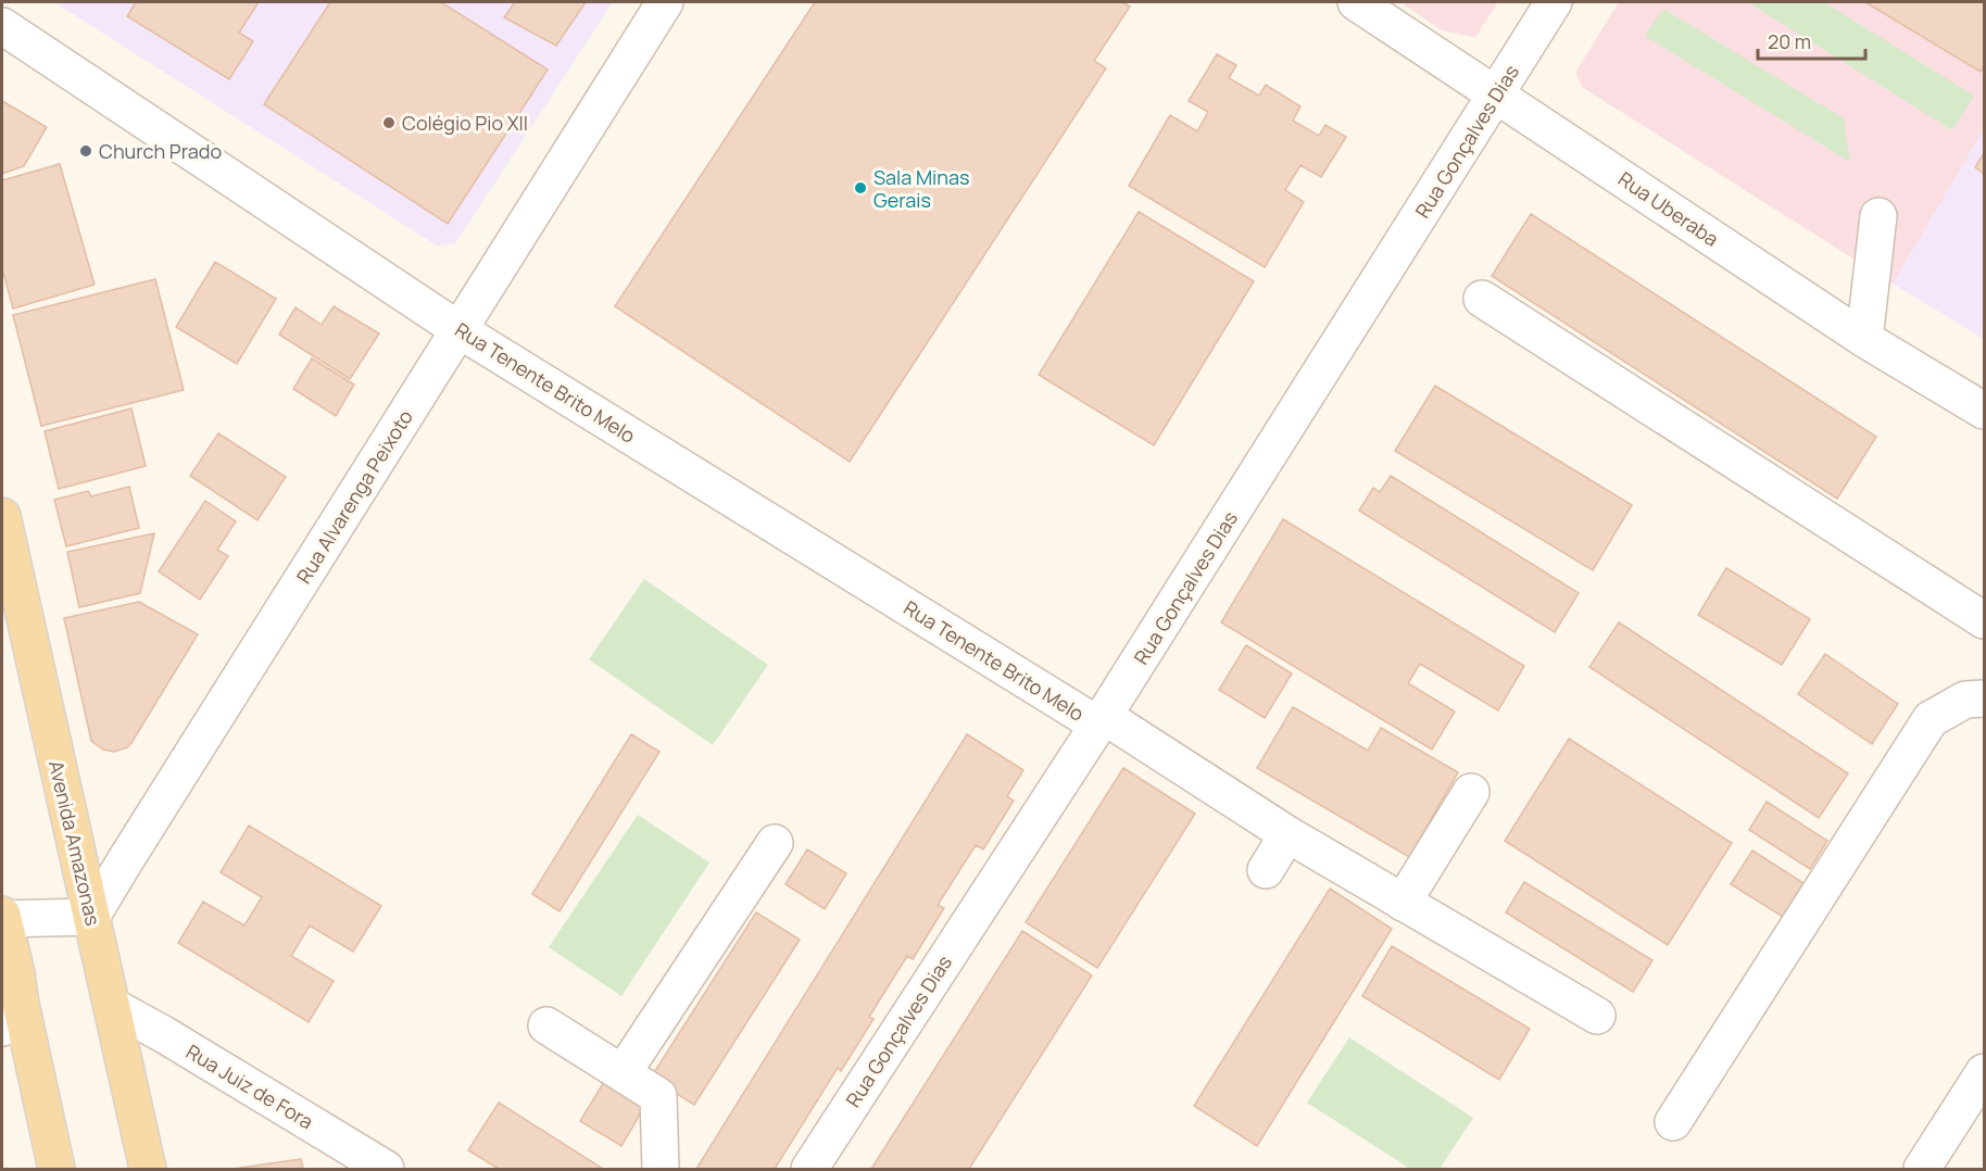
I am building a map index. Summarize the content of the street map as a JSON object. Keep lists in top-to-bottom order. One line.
{"streets":{"main road":["Avenida Amazonas"],"street":["Rua Gonçalves Dias","Rua Uberaba","Rua Tenente Brito Melo","Rua Alvarenga Peixoto","Rua Juiz de Fora"]},"crossings":[["Rua Gonçalves Dias","Rua Uberaba"],["Rua Gonçalves Dias","Rua Tenente Brito Melo"],["Rua Tenente Brito Melo","Rua Alvarenga Peixoto"],["Rua Alvarenga Peixoto","Avenida Amazonas"],["Avenida Amazonas","Rua Juiz de Fora"]],"places":["Colégio Pio XII","Church Prado","Sala Minas Gerais"],"scale_bar":"20 m"}
